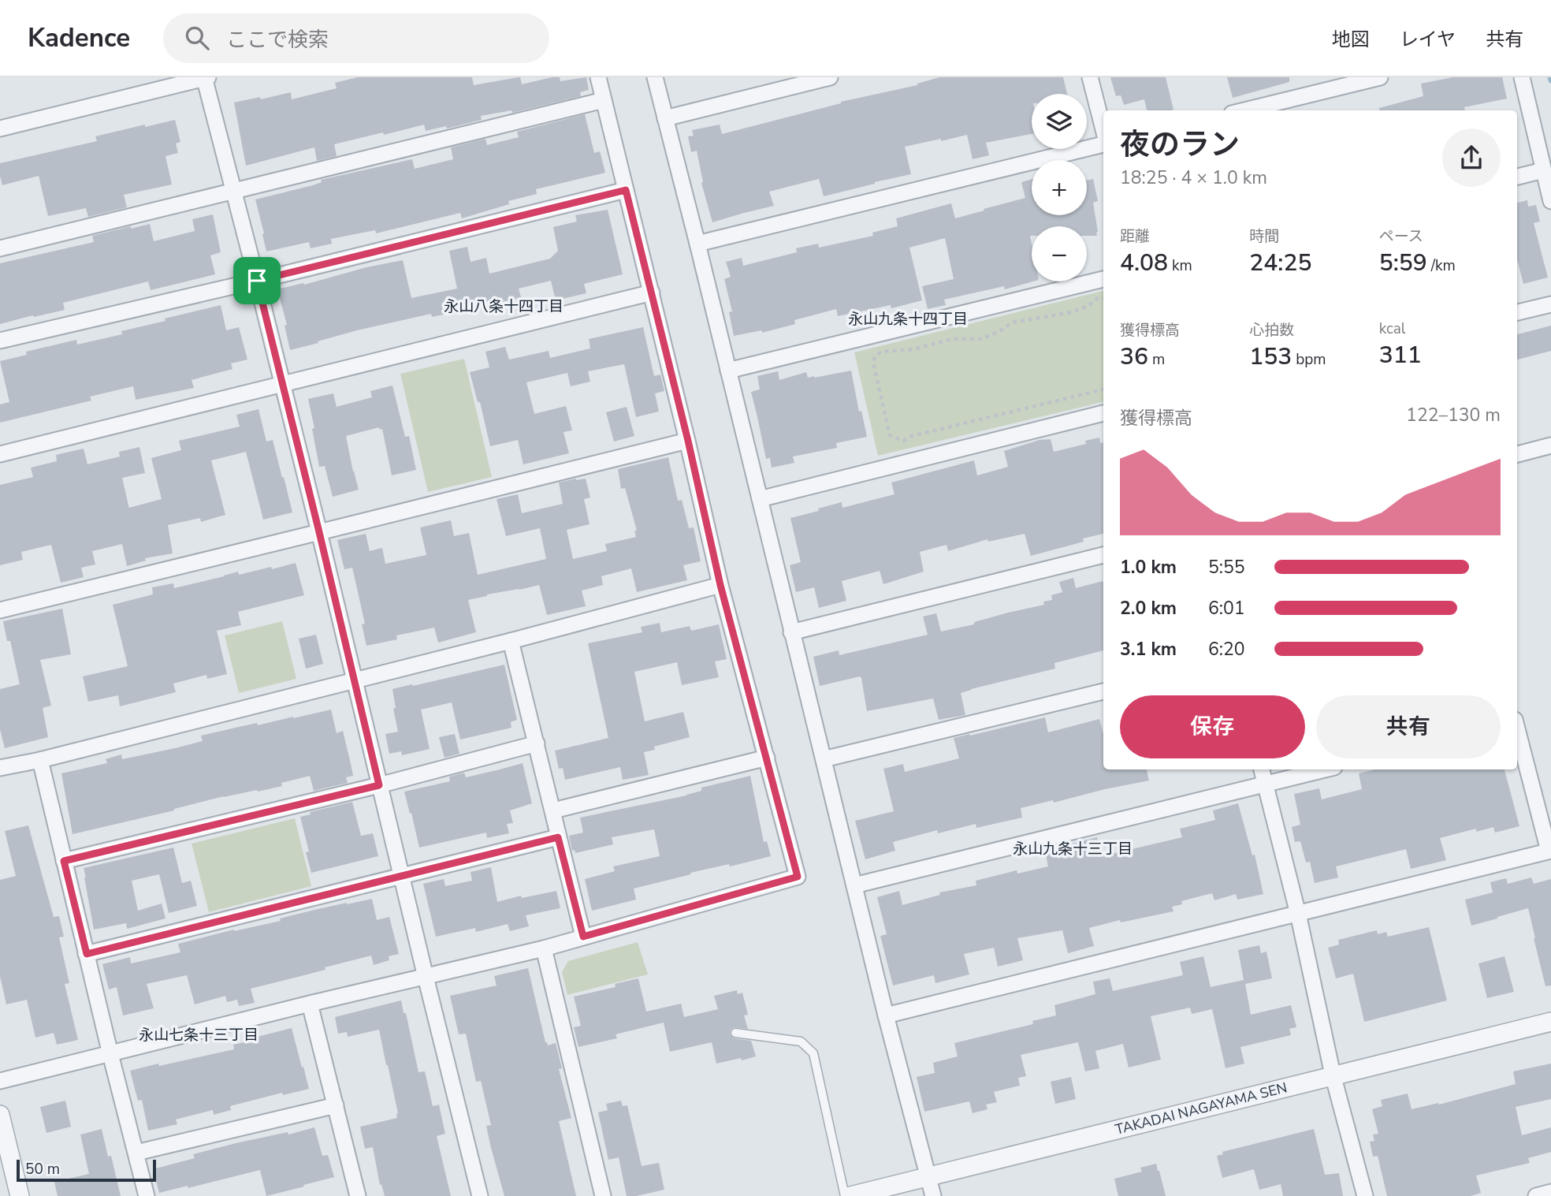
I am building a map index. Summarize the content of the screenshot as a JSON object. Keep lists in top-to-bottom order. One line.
{"streets":{"street":["TAKADAI NAGAYAMA SEN"]},"districts":["永山八条十四丁目","永山九条十四丁目","永山九条十三丁目","永山七条十三丁目"],"scale_bar":"50 m","page":{"header":"Kadence","search":"ここで検索","nav":["地図","レイヤ","共有"],"map_buttons":["+","−"],"heading":["夜のラン","18:25 · 4 × 1.0 km"],"stats":[["距離","4.08 km"],["時間","24:25"],["ペース","5:59 /km"],["獲得標高","36 m"],["心拍数","153 bpm"],["kcal","311"]],"chart":["獲得標高","122–130 m"],"list":[{"name":"1.0 km","note":"5:55"},{"name":"2.0 km","note":"6:01"},{"name":"3.1 km","note":"6:20"}],"buttons":["保存","共有"],"scale":"50 m"}}
